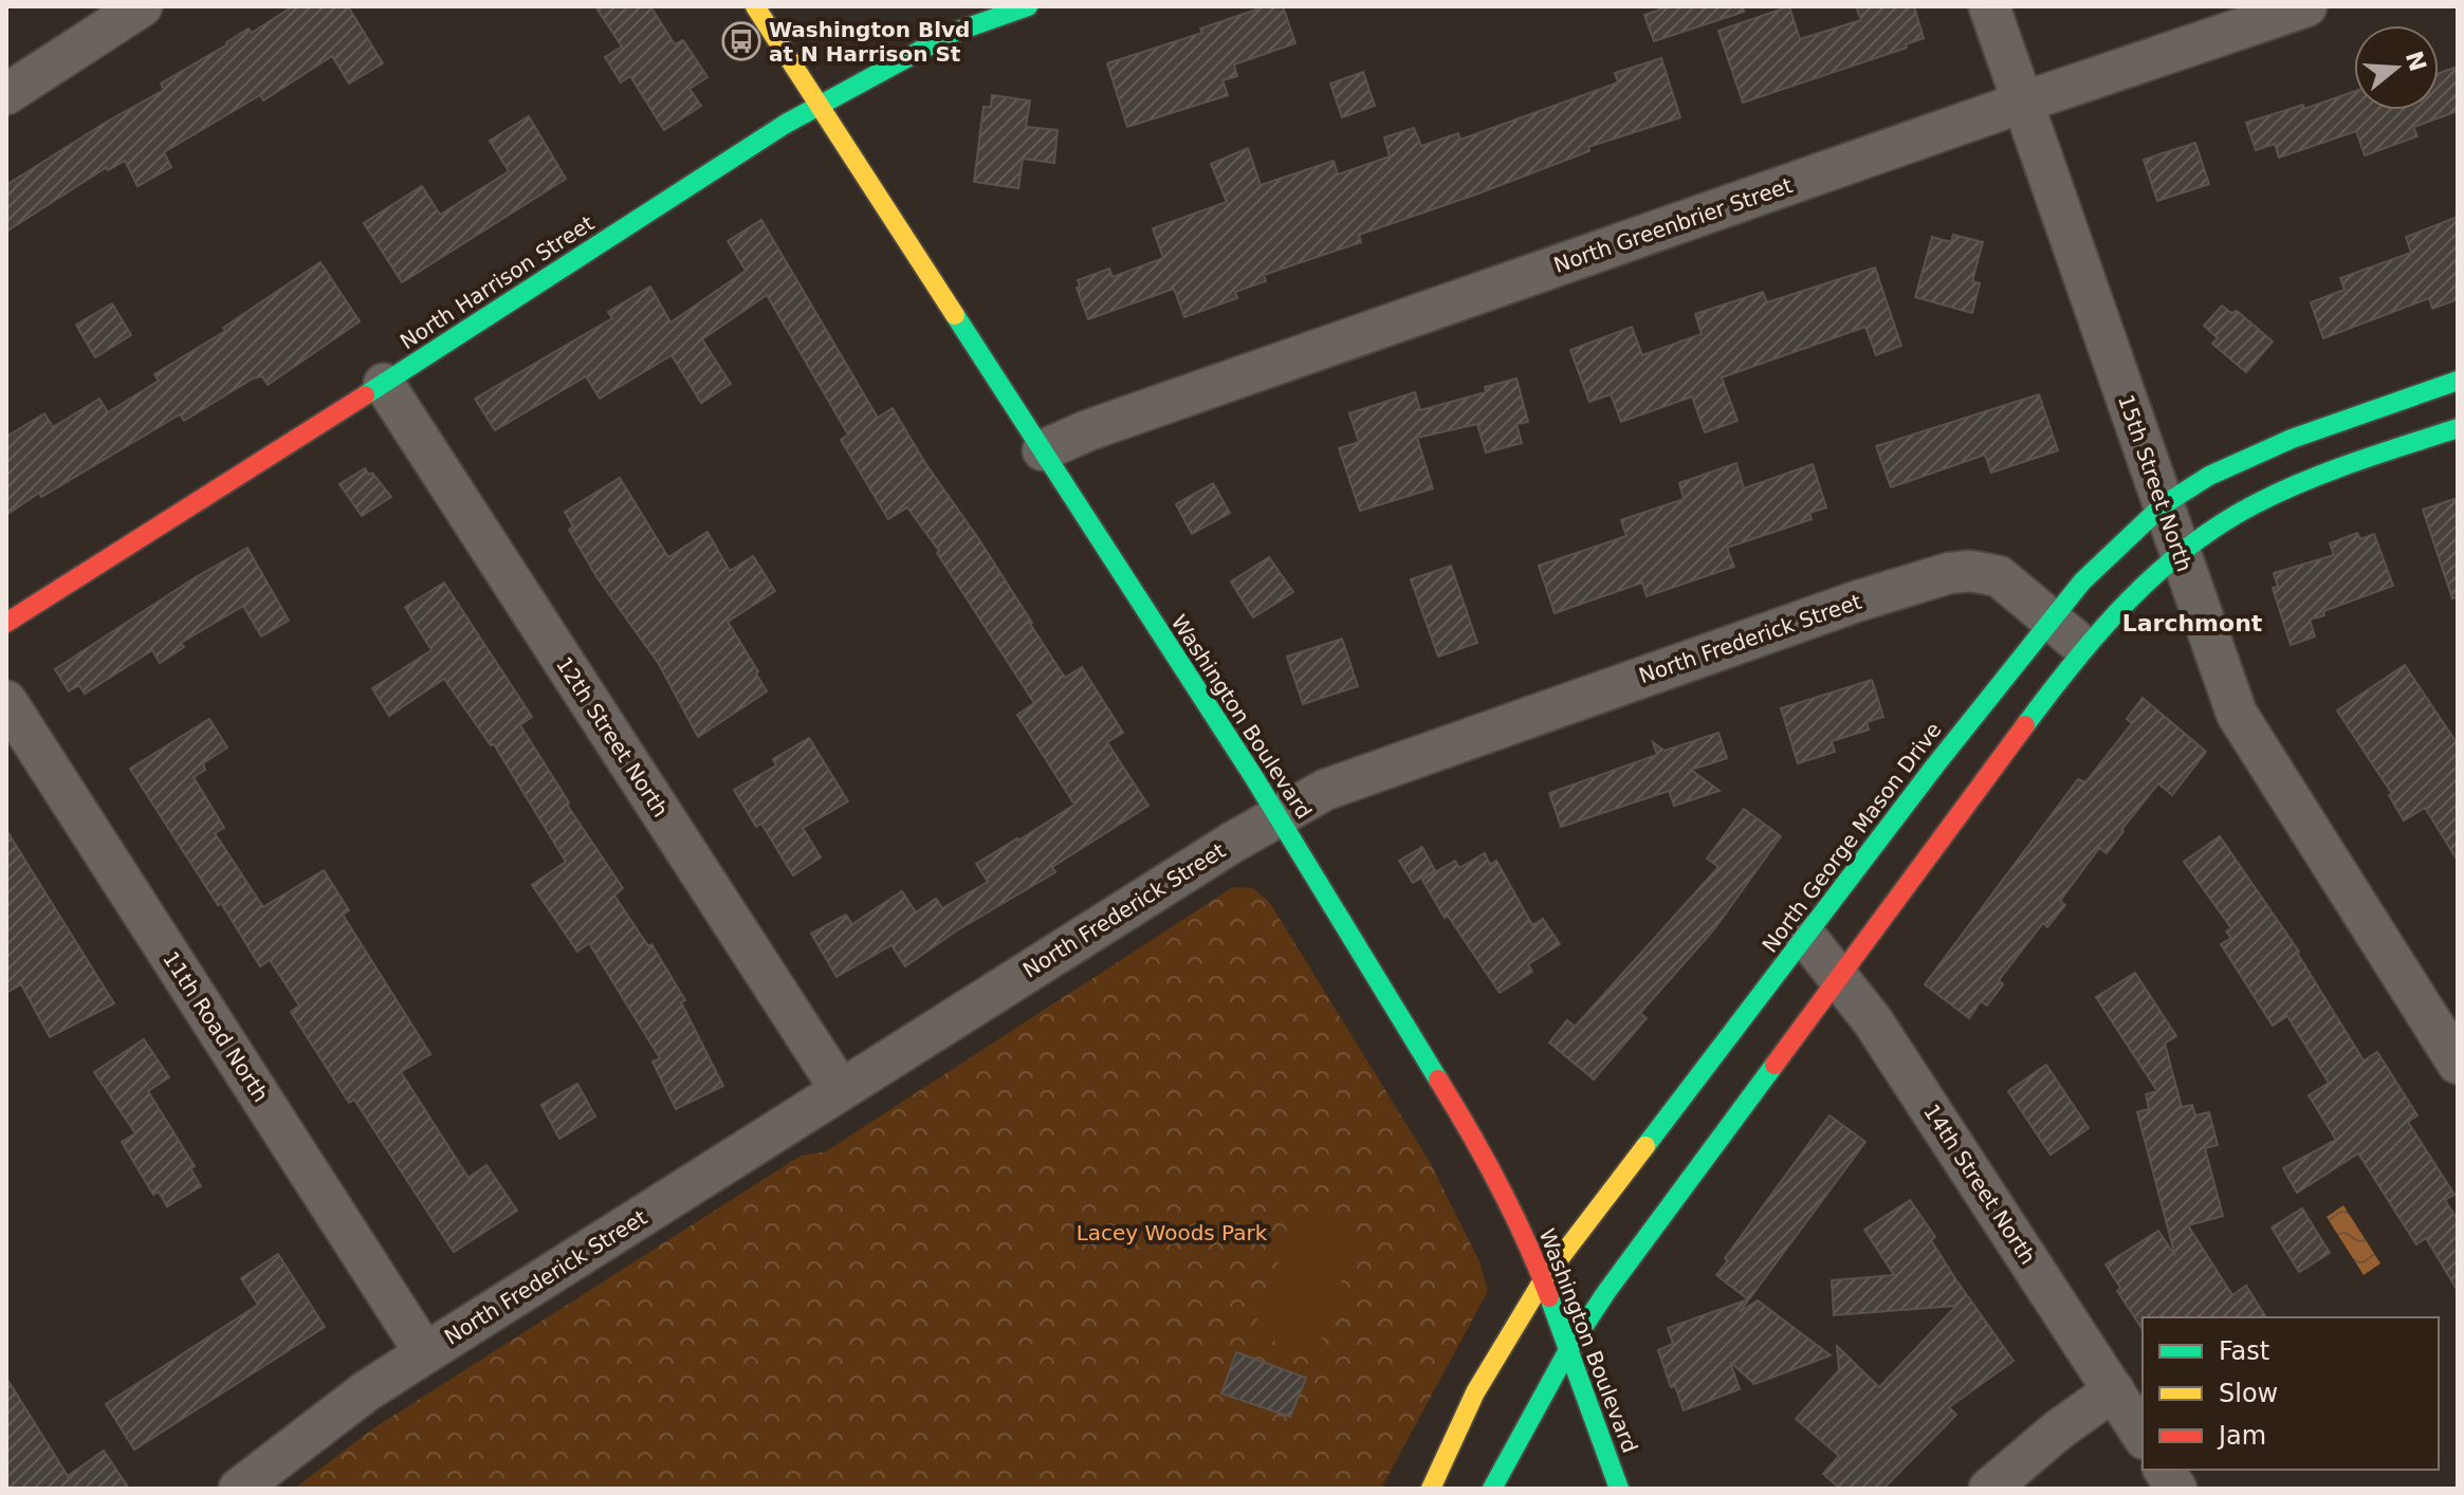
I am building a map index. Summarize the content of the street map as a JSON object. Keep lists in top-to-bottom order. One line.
{"streets":{"main road":["North Harrison Street","Washington Boulevard","North George Mason Drive"],"street":["North Greenbrier Street","15th Street North","North Frederick Street","12th Street North","11th Road North","14th Street North"]},"crossings":[["North Greenbrier Street","15th Street North"],["North Greenbrier Street","Washington Boulevard"],["North Harrison Street","Washington Boulevard"],["North Harrison Street","12th Street North"],["15th Street North","North George Mason Drive"],["North Frederick Street","Washington Boulevard"],["North Frederick Street","12th Street North"],["North Frederick Street","North George Mason Drive"],["North Frederick Street","11th Road North"],["Washington Boulevard","North George Mason Drive"],["North George Mason Drive","14th Street North"]],"districts":["Larchmont"],"parks":["Lacey Woods Park"],"places":{"bus stop":["Washington Blvd at N Harrison St"]},"legend":["Fast","Slow","Jam"],"north":"right"}
